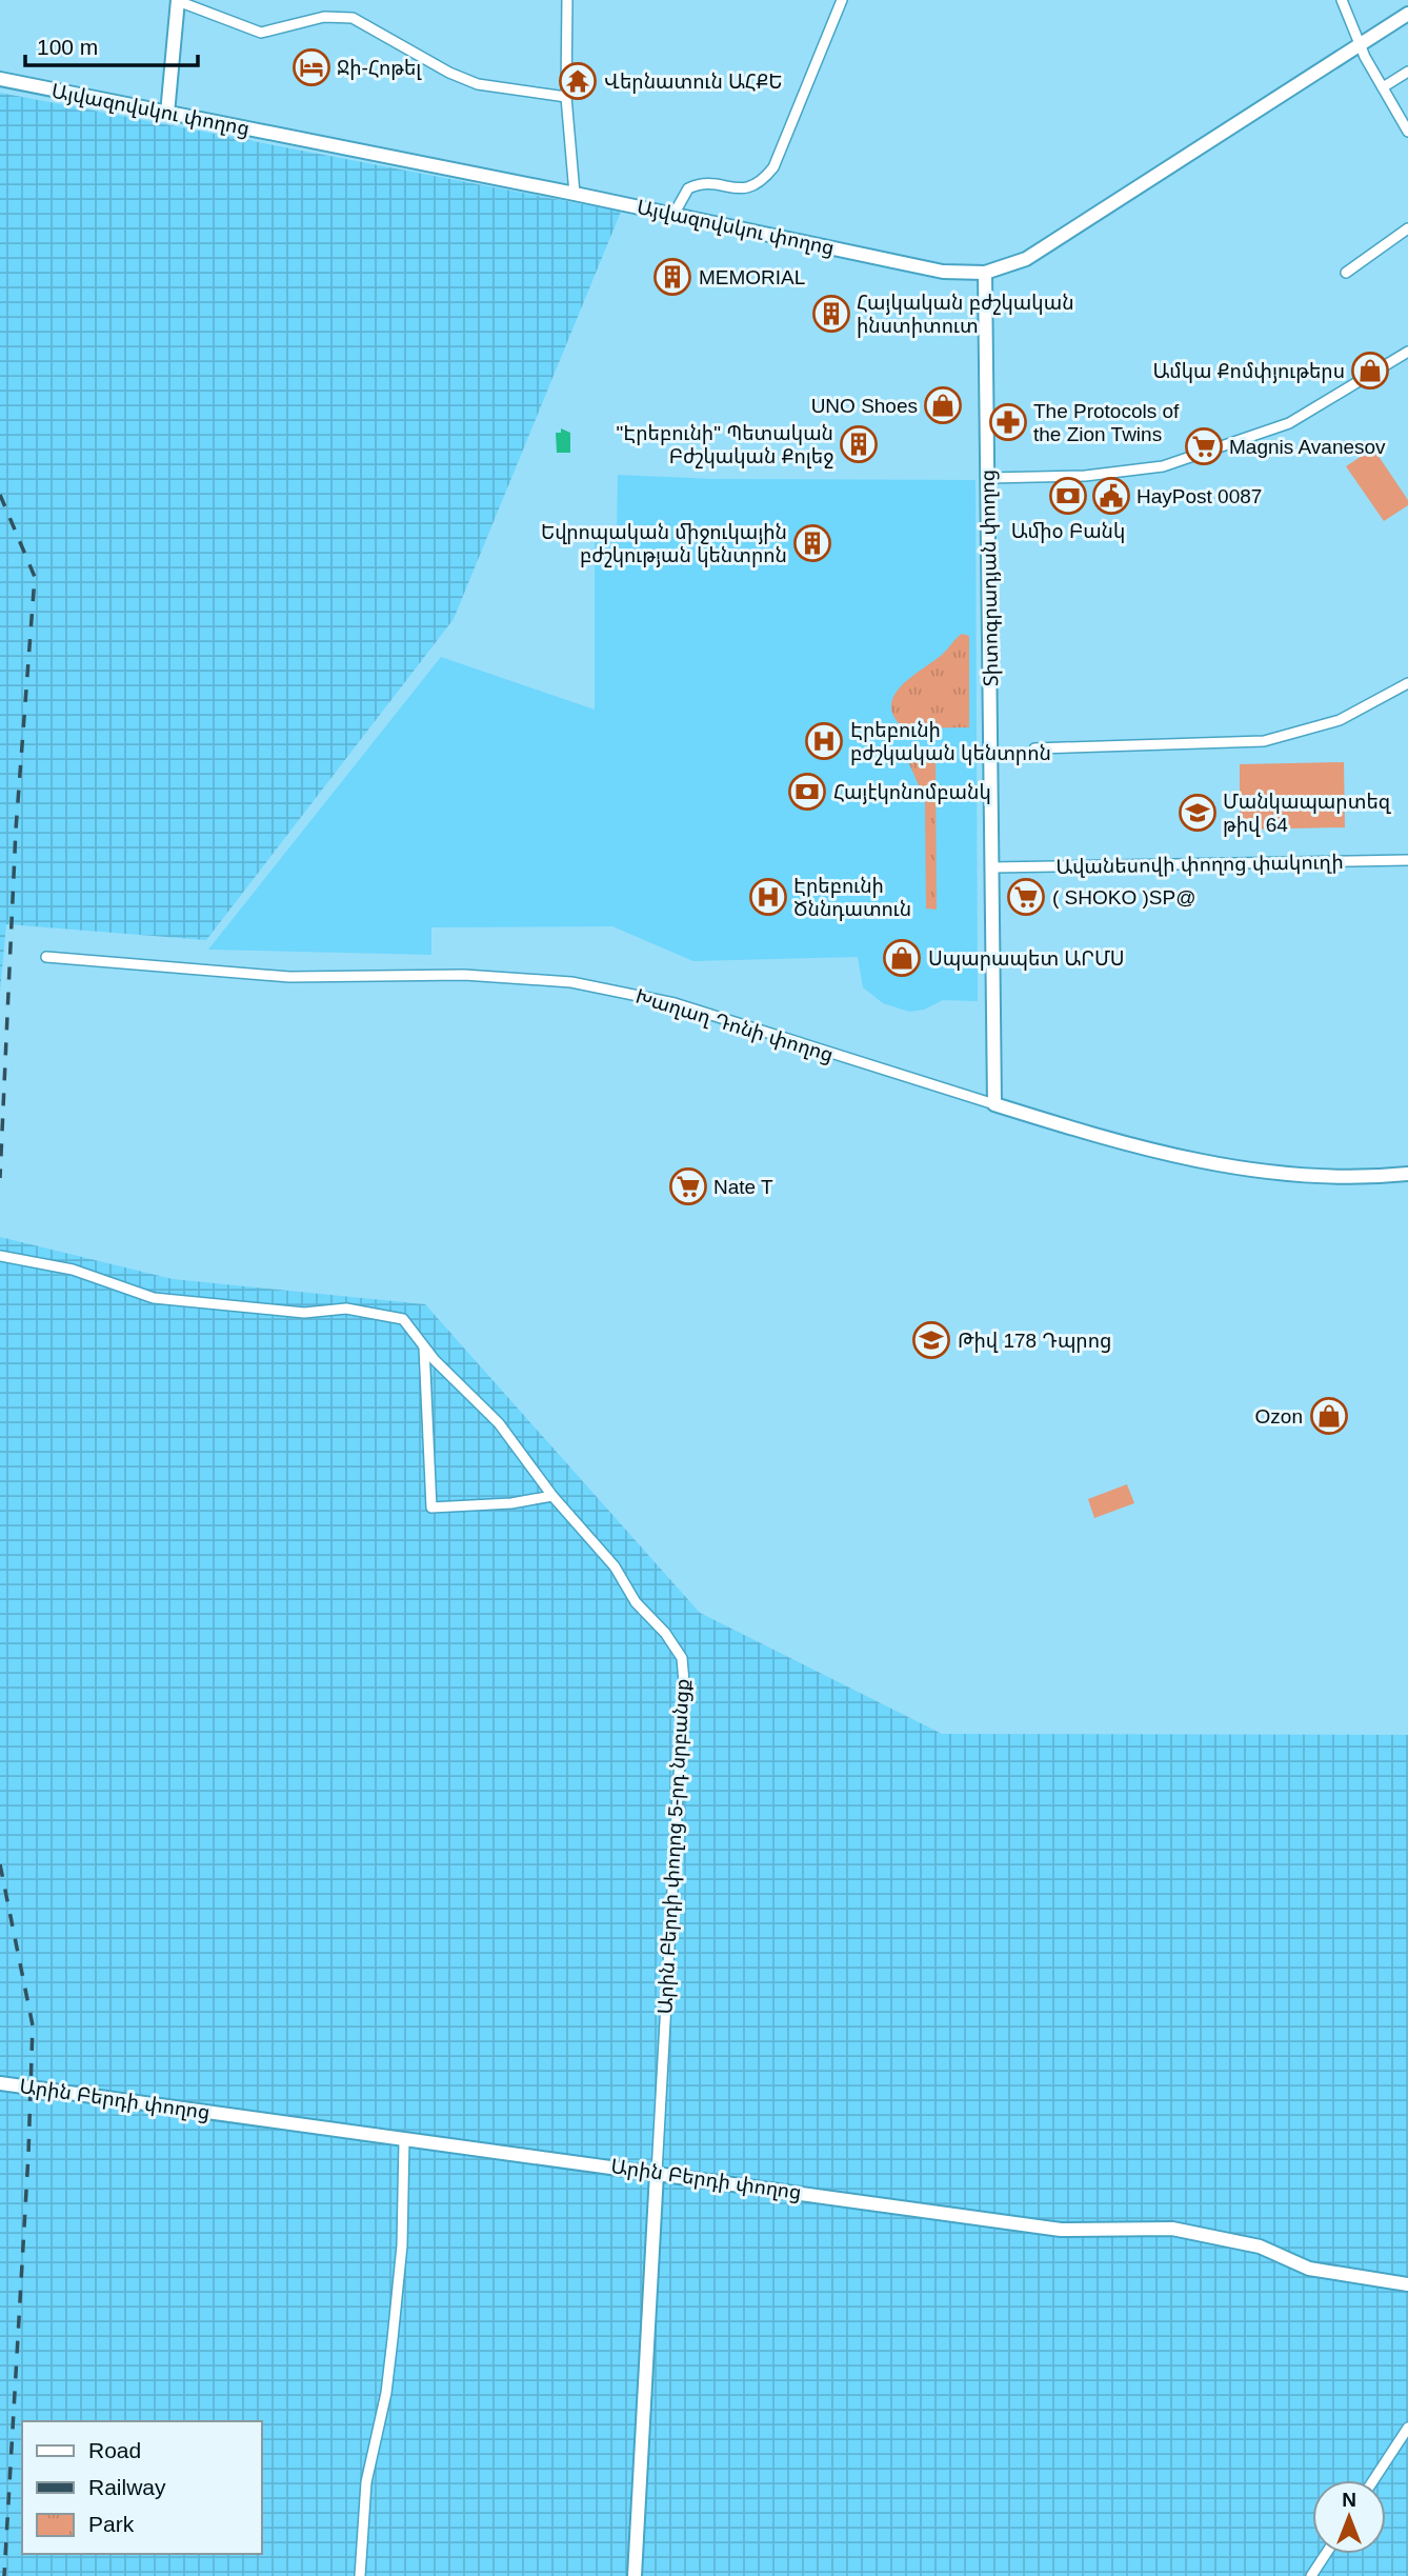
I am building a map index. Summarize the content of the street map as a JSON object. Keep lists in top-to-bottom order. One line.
{"streets":{"street":["Այվազովսկու փողոց","Տիտոգրադյան փողոց","Ավանեսովի փողոց փակուղի","Խաղաղ Դոնի փողոց","Արին Բերդի փողոց 5-րդ նրբանցք","Արին Բերդի փողոց"]},"crossings":[["Այվազովսկու փողոց","Տիտոգրադյան փողոց"],["Տիտոգրադյան փողոց","Ավանեսովի փողոց փակուղի"],["Տիտոգրադյան փողոց","Խաղաղ Դոնի փողոց"],["Արին Բերդի փողոց 5-րդ նրբանցք","Արին Բերդի փողոց"]],"places":{"hotel":["Ջի-Հոթել"],"temple":["Վերնատուն ԱՀՔԵ"],"building":["MEMORIAL","Հայկական բժշկական ինստիտուտ","\"Էրեբունի\" Պետական Բժշկական Քոլեջ","Եվրոպական միջուկային բժշկության կենտրոն"],"shop":["Ամկա Քոմփյութերս","UNO Shoes","Սպարապետ ԱՐՄՍ","Ozon"],"pharmacy":["The Protocols of the Zion Twins"],"supermarket":["Magnis Avanesov","( SHOKO )SP@","Nate T"],"bank":["Ամիօ Բանկ","Հայէկոնոմբանկ"],"public building":["HayPost 0087"],"hospital":["Էրեբունի բժշկական կենտրոն","Էրեբունի Ծննդատուն"],"school or university":["Մանկապարտեզ թիվ 64","Թիվ 178 Դպրոց"]},"legend":["Road","Railway","Park"],"scale_bar":"100 m","north":"top"}
